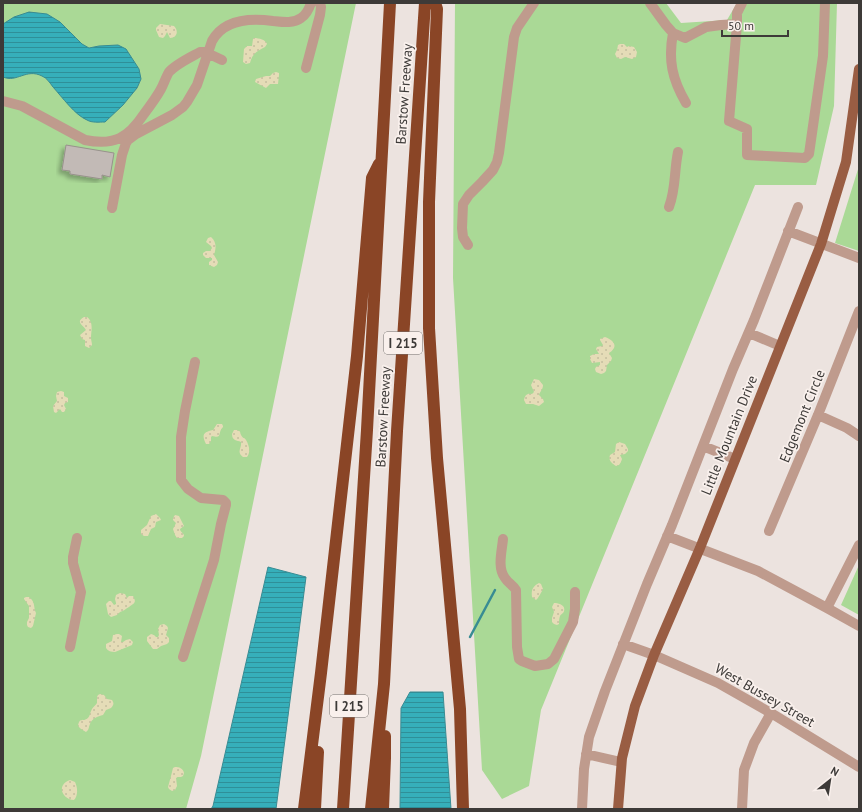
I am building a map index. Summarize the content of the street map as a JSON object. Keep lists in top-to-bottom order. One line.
{"streets":{"highway":["Barstow Freeway","I 215"],"main road":["Little Mountain Drive"],"street":["Edgemont Circle","West Bussey Street"]},"crossings":[["Little Mountain Drive","West Bussey Street"]],"scale_bar":"50 m","north":"top right"}
